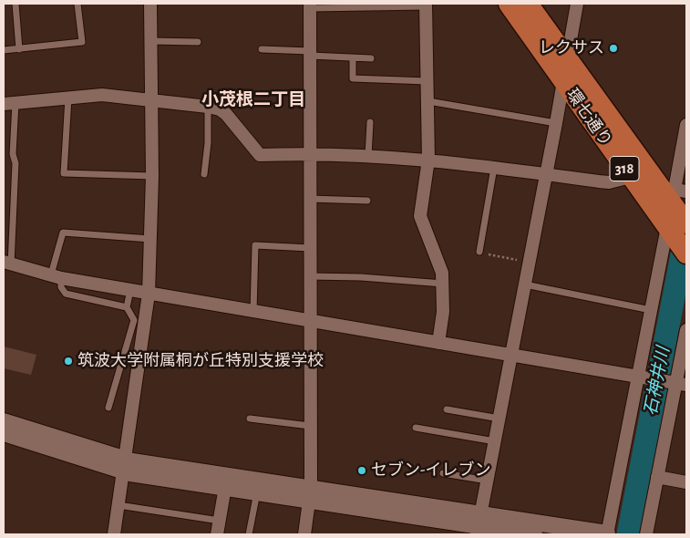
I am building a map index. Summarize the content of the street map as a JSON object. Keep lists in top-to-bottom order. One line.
{"streets":{"main road":["環七通り","318"]},"districts":["小茂根二丁目"],"water":["石神井川"],"places":["レクサス","筑波大学附属桐が丘特別支援学校","セブン-イレブン"]}
